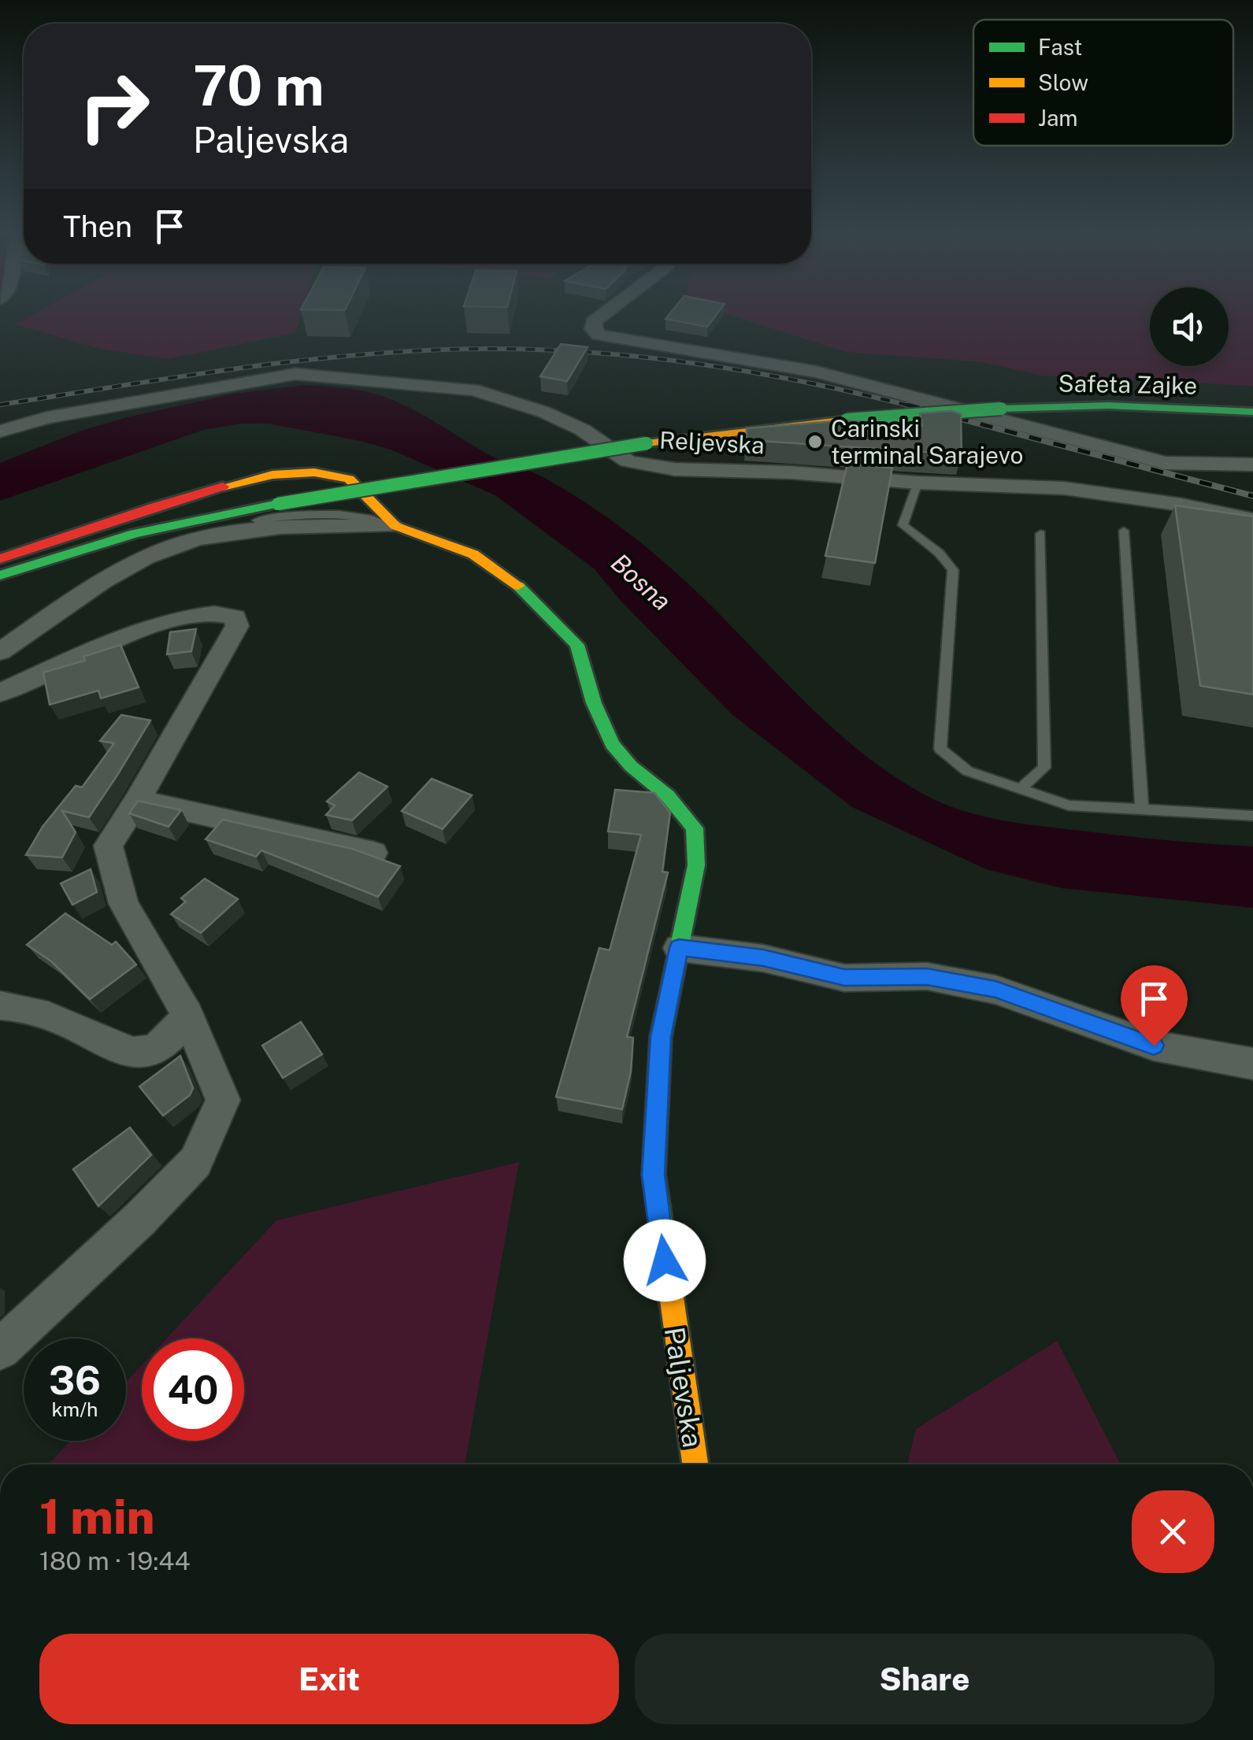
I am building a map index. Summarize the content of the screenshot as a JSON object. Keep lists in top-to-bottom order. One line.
{"streets":{"street":["Safeta Zajke","Reljevska","Paljevska"]},"water":["Bosna"],"places":["Carinski terminal Sarajevo"],"legend":["Fast","Slow","Jam"],"page":{"turn":["70 m","Paljevska"],"then":"Then","speed":"36 km/h","limit":"40","heading":["1 min","180 m · 19:44"],"buttons":["Exit","Share"]}}
